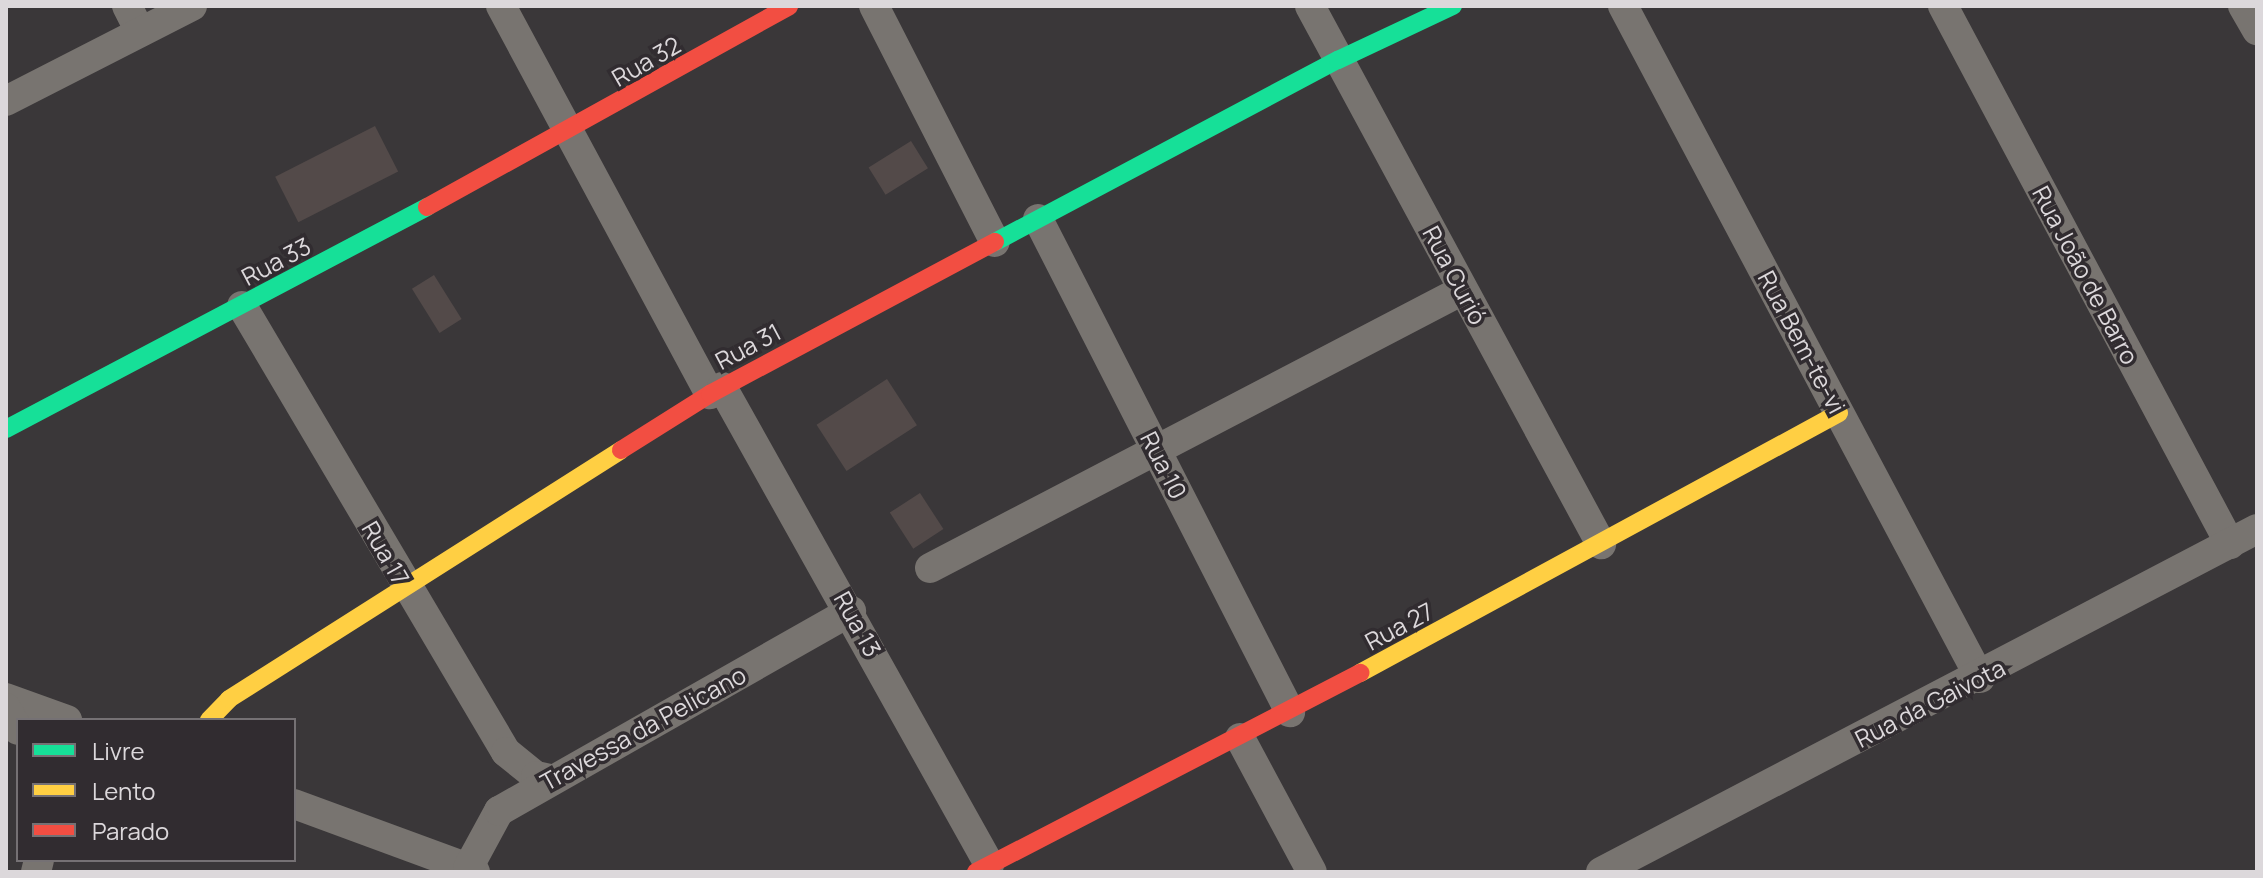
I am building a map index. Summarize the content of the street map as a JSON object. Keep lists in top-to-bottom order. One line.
{"streets":{"street":["Rua 32","Rua 33","Rua Curió","Rua João de Barro","Rua Bem-te-vi","Rua 31","Rua 10","Rua 17","Rua 13","Rua 27","Rua da Gaivota","Travessa da Pelicano"]},"crossings":[["Rua 32","Rua 33"],["Rua 32","Rua 13"],["Rua 33","Rua 17"],["Rua 33","Rua 13"],["Rua Curió","Rua 31"],["Rua Curió","Rua 27"],["Rua João de Barro","Rua da Gaivota"],["Rua Bem-te-vi","Rua 27"],["Rua Bem-te-vi","Rua da Gaivota"],["Rua 31","Rua 10"],["Rua 31","Rua 17"],["Rua 31","Rua 13"],["Rua 10","Rua 27"],["Rua 17","Travessa da Pelicano"],["Rua 13","Rua 27"],["Rua 13","Travessa da Pelicano"]],"legend":["Livre","Lento","Parado"]}
